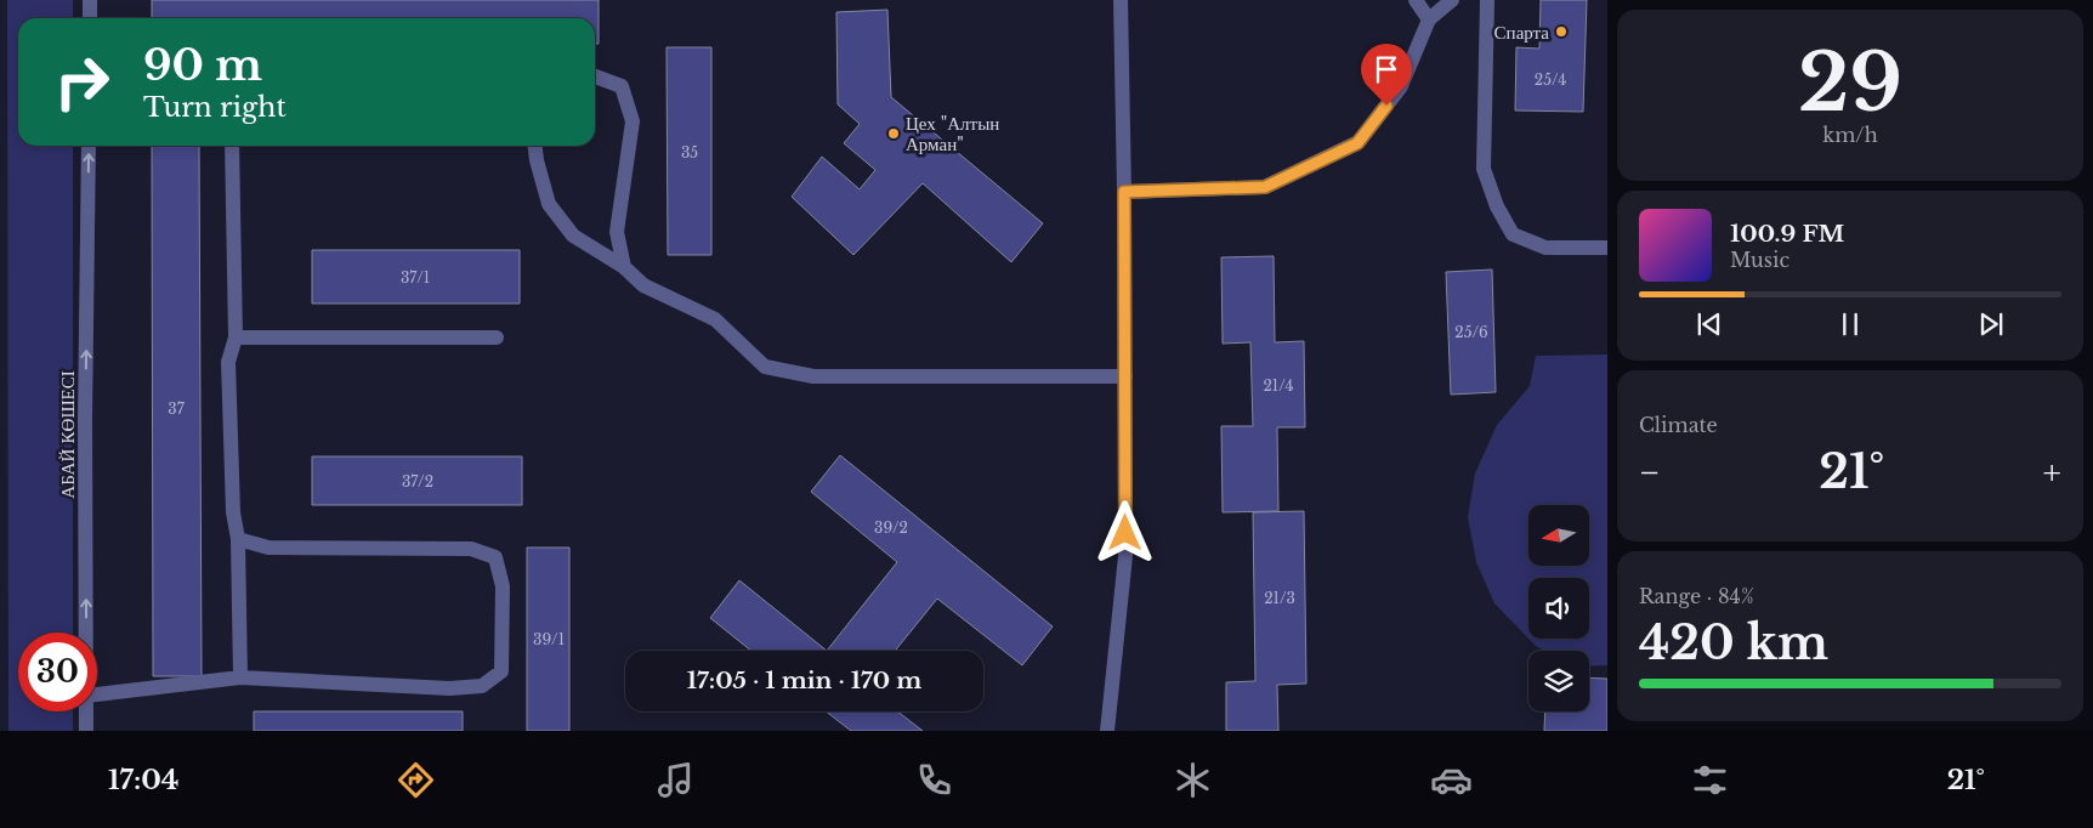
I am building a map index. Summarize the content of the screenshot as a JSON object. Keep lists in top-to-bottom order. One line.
{"streets":{"street":["АБАЙ КӨШЕСІ"]},"one_way":["АБАЙ КӨШЕСІ"],"places":["Спарта","Цех \"Алтын Арман\""],"house_numbers":["25/4","35","37/1","25/6","21/4","37","37/2","39/2","21/3","39/1"],"north":"left","page":{"tile":[["29","km/h"],"Climate",["Range · 84%","420 km"]],"turn":["90 m","Turn right"],"song":["100.9 FM","Music"],"heat":["−","21°","+"],"limit":"30","trip":"17:05 · 1 min · 170 m","tabs":["17:04","21°"]}}
